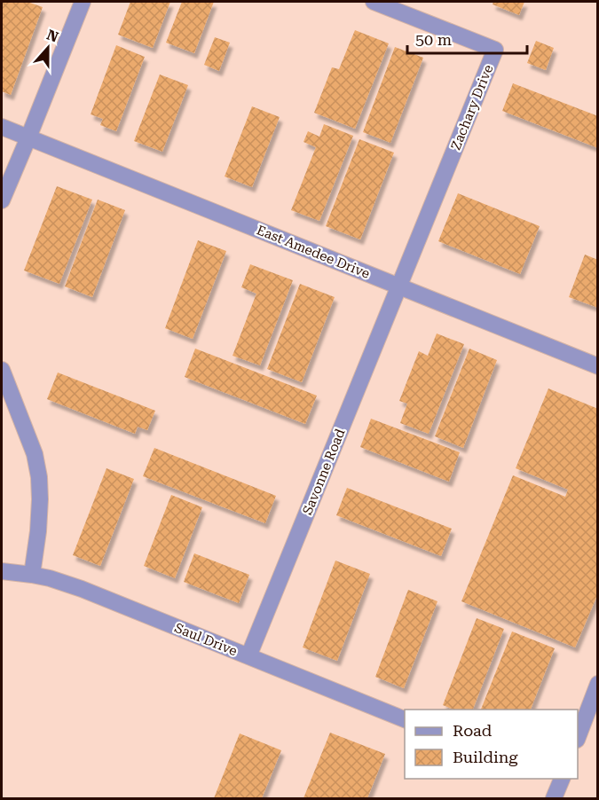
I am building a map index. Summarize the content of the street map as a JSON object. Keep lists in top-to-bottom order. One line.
{"streets":{"street":["Zachary Drive","East Amedee Drive","Savonne Road","Saul Drive"]},"crossings":[["Zachary Drive","East Amedee Drive"],["Zachary Drive","Savonne Road"],["East Amedee Drive","Savonne Road"],["Savonne Road","Saul Drive"]],"legend":["Road","Building"],"scale_bar":"50 m","north":"top"}
